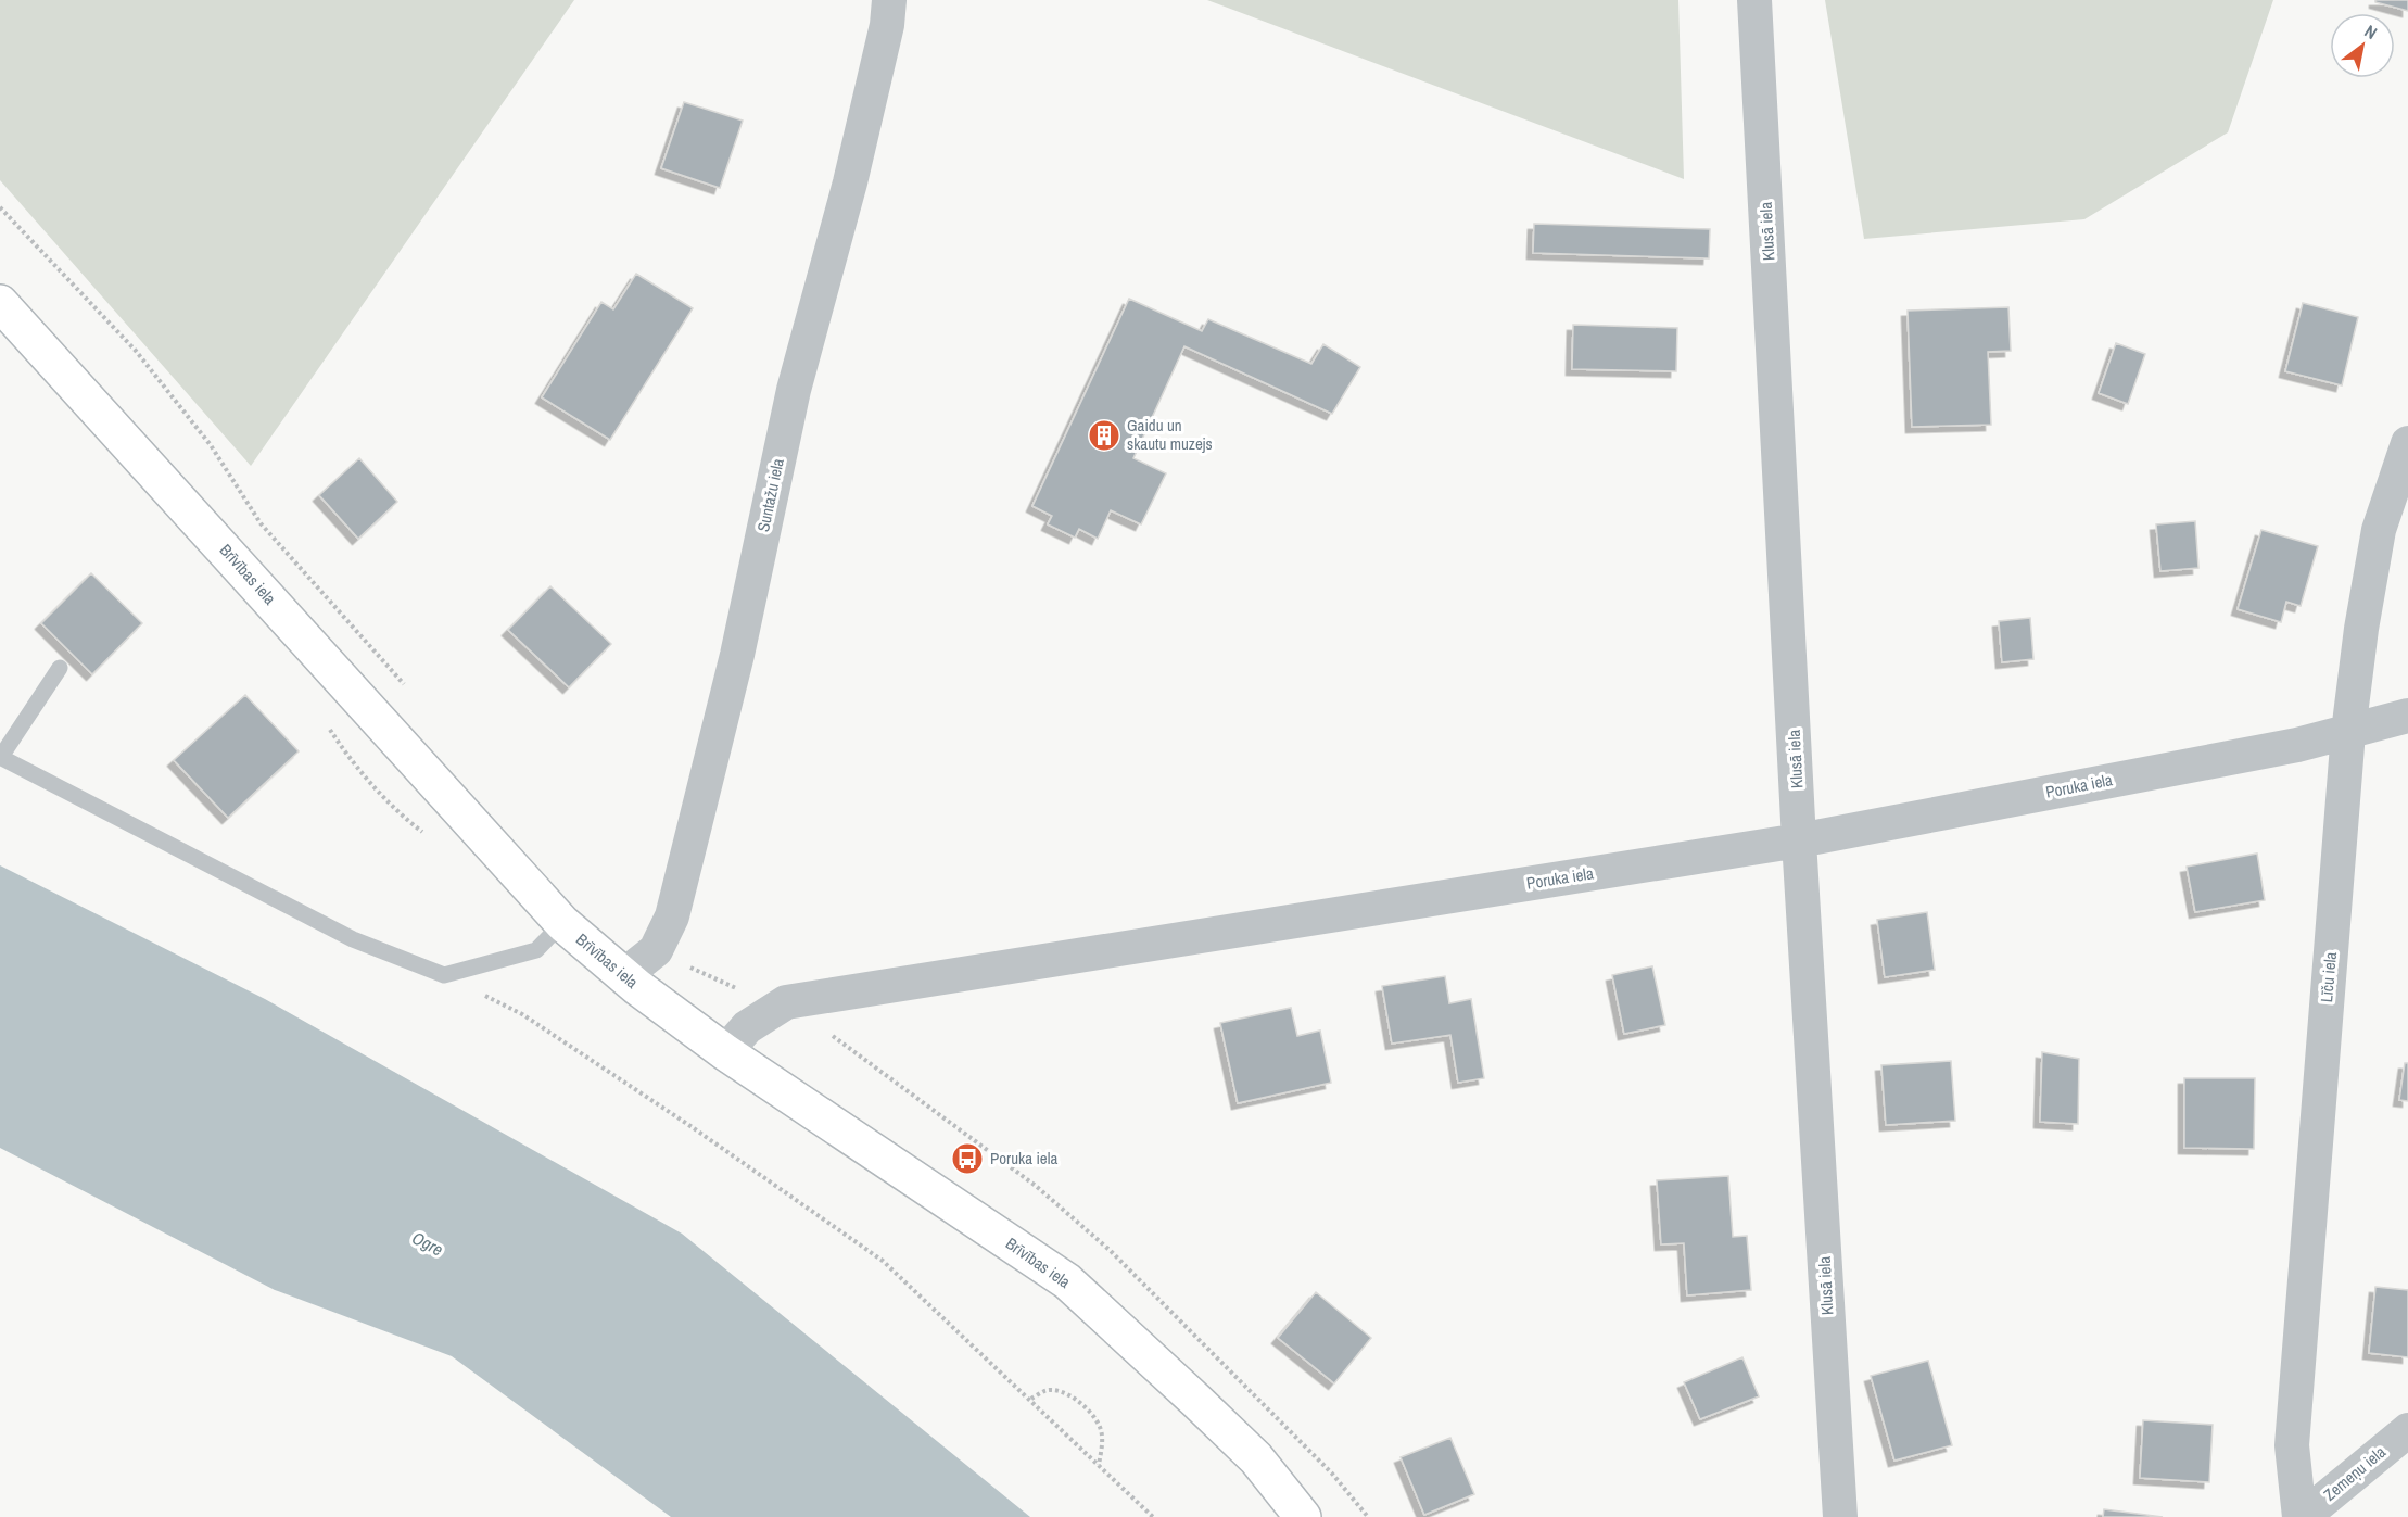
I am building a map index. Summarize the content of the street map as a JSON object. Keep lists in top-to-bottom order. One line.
{"streets":{"main road":["Brīvības iela"],"street":["Klusā iela","Suntažu iela","Poruka iela","Līču iela","Zemeņu iela"]},"crossings":[["Klusā iela","Poruka iela"],["Suntažu iela","Brīvības iela"],["Brīvības iela","Poruka iela"],["Poruka iela","Līču iela"],["Līču iela","Zemeņu iela"]],"water":["Ogre"],"places":{"building":["Gaidu un skautu muzejs"],"bus stop":["Poruka iela"]},"north":"top right"}
